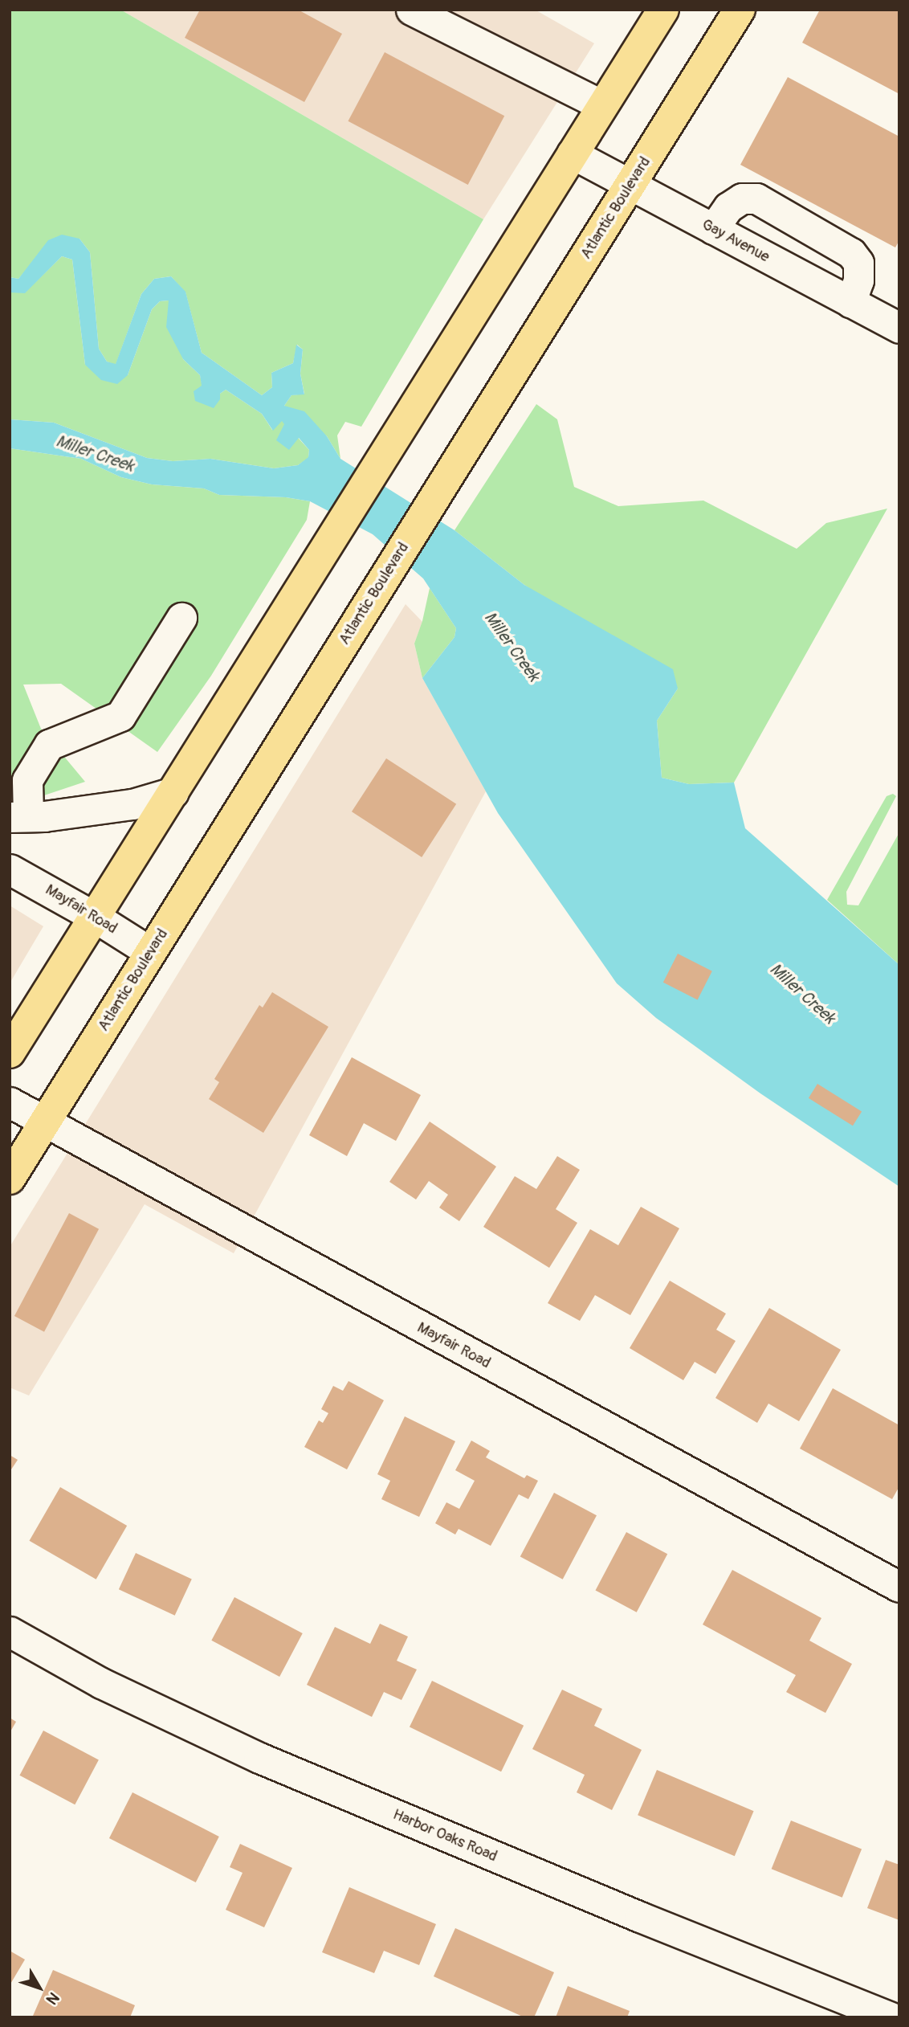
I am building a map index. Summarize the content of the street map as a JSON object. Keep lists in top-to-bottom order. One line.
{"streets":{"main road":["Atlantic Boulevard"],"street":["Gay Avenue","Mayfair Road","Harbor Oaks Road"]},"crossings":[["Atlantic Boulevard","Gay Avenue"],["Atlantic Boulevard","Mayfair Road"]],"water":["Miller Creek"],"north":"bottom right"}
